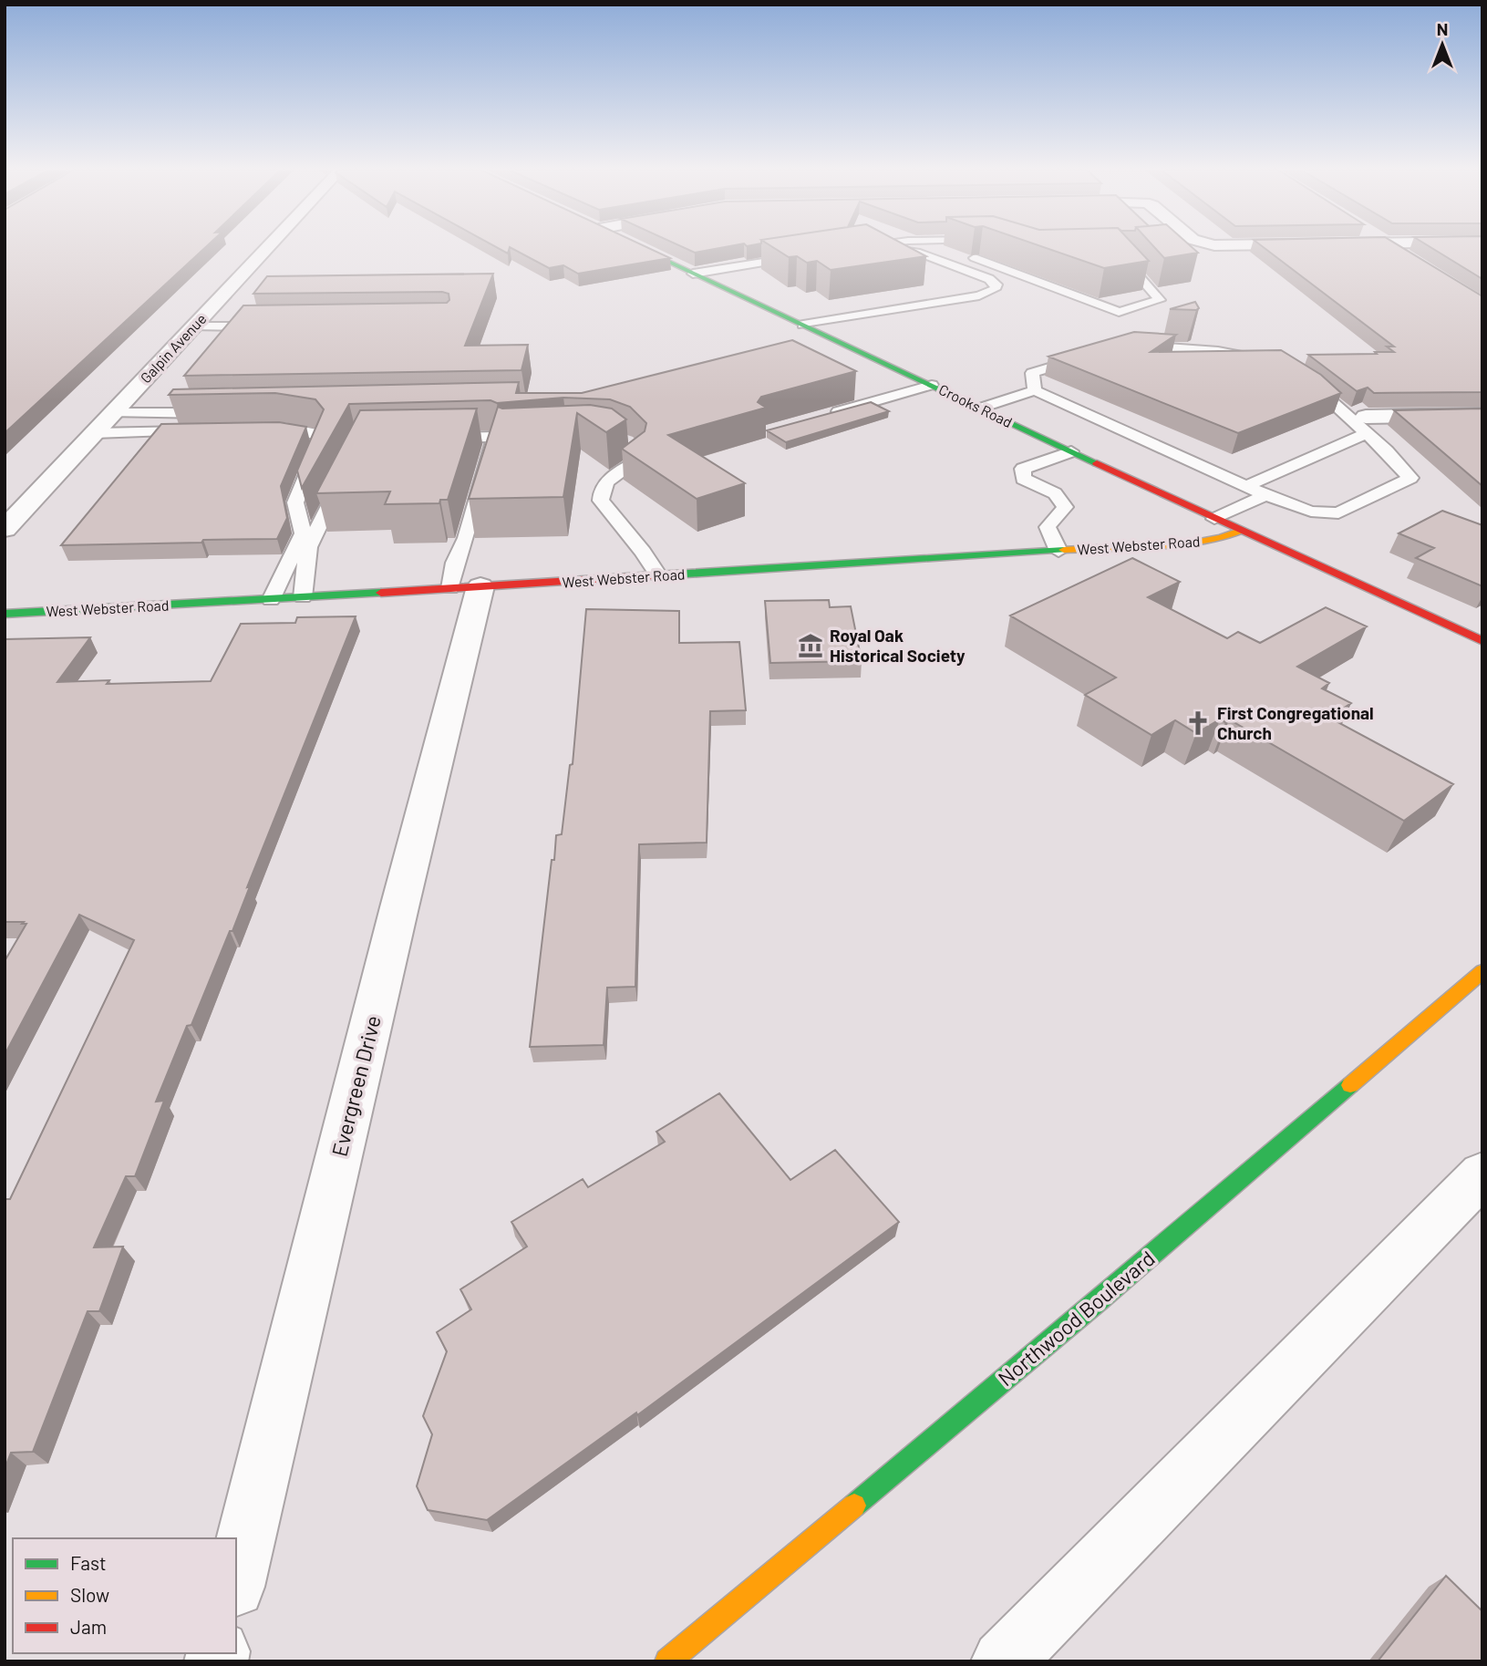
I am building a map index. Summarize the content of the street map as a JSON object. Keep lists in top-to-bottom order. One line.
{"streets":{"street":["Galpin Avenue","Crooks Road","West Webster Road","Evergreen Drive","Northwood Boulevard"]},"crossings":[["Crooks Road","West Webster Road"],["West Webster Road","Evergreen Drive"]],"places":{"museum":["Royal Oak Historical Society"],"church":["First Congregational Church"]},"legend":["Fast","Slow","Jam"],"north":"top"}
